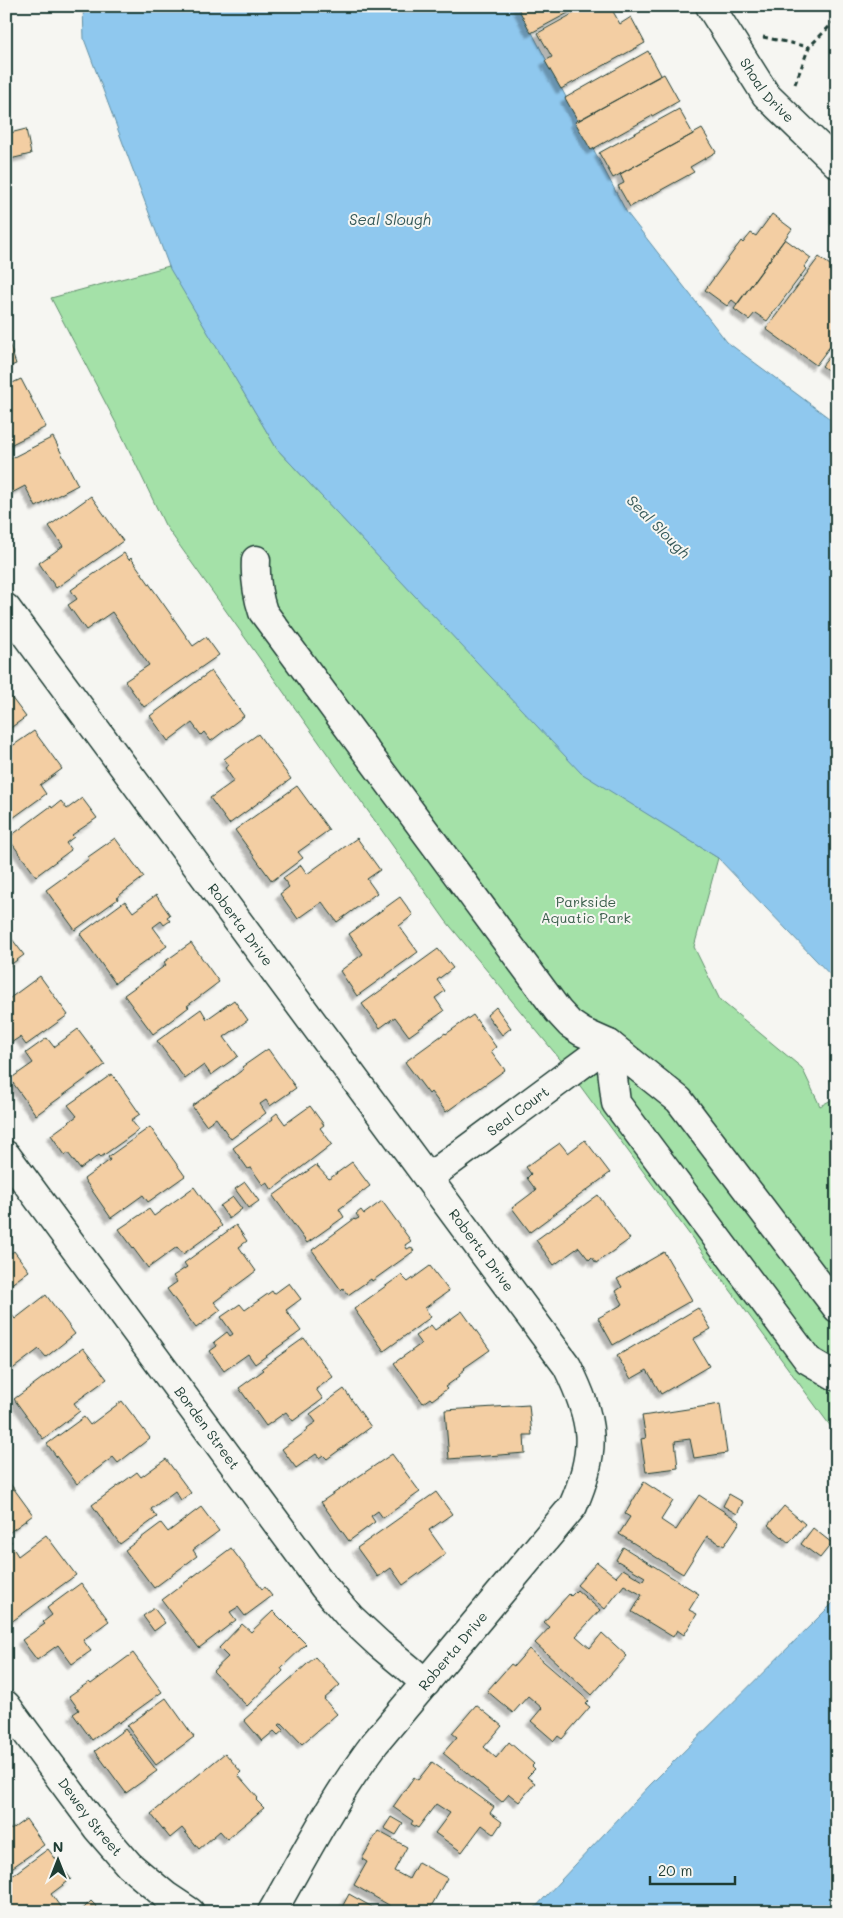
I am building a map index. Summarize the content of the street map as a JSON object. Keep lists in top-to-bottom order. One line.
{"streets":{"street":["Shoal Drive","Roberta Drive","Seal Court","Borden Street","Dewey Street"]},"crossings":[["Roberta Drive","Seal Court"],["Roberta Drive","Borden Street"]],"water":["Seal Slough"],"parks":["Parkside Aquatic Park"],"scale_bar":"20 m","north":"top"}
